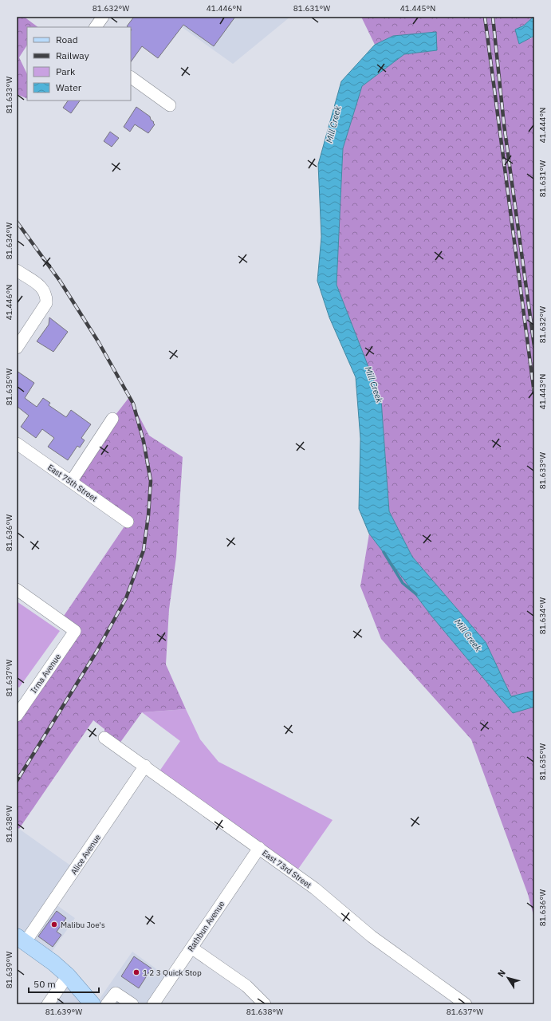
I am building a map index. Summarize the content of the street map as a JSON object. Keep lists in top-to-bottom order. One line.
{"streets":{"street":["East 75th Street","Irma Avenue","Alice Avenue","East 73rd Street","Rathbun Avenue"]},"crossings":[["Alice Avenue","East 73rd Street"],["East 73rd Street","Rathbun Avenue"]],"water":["Mill Creek"],"places":["Malibu Joe's","1 2 3 Quick Stop"],"legend":["Road","Railway","Park","Water"],"scale_bar":"50 m","north":"top left","coordinates":["81.632°W","41.446°N","81.631°W","41.445°N","81.633°W","41.444°N","81.634°W","81.635°W","41.443°N","81.636°W","81.637°W","81.638°W","81.639°W"]}
